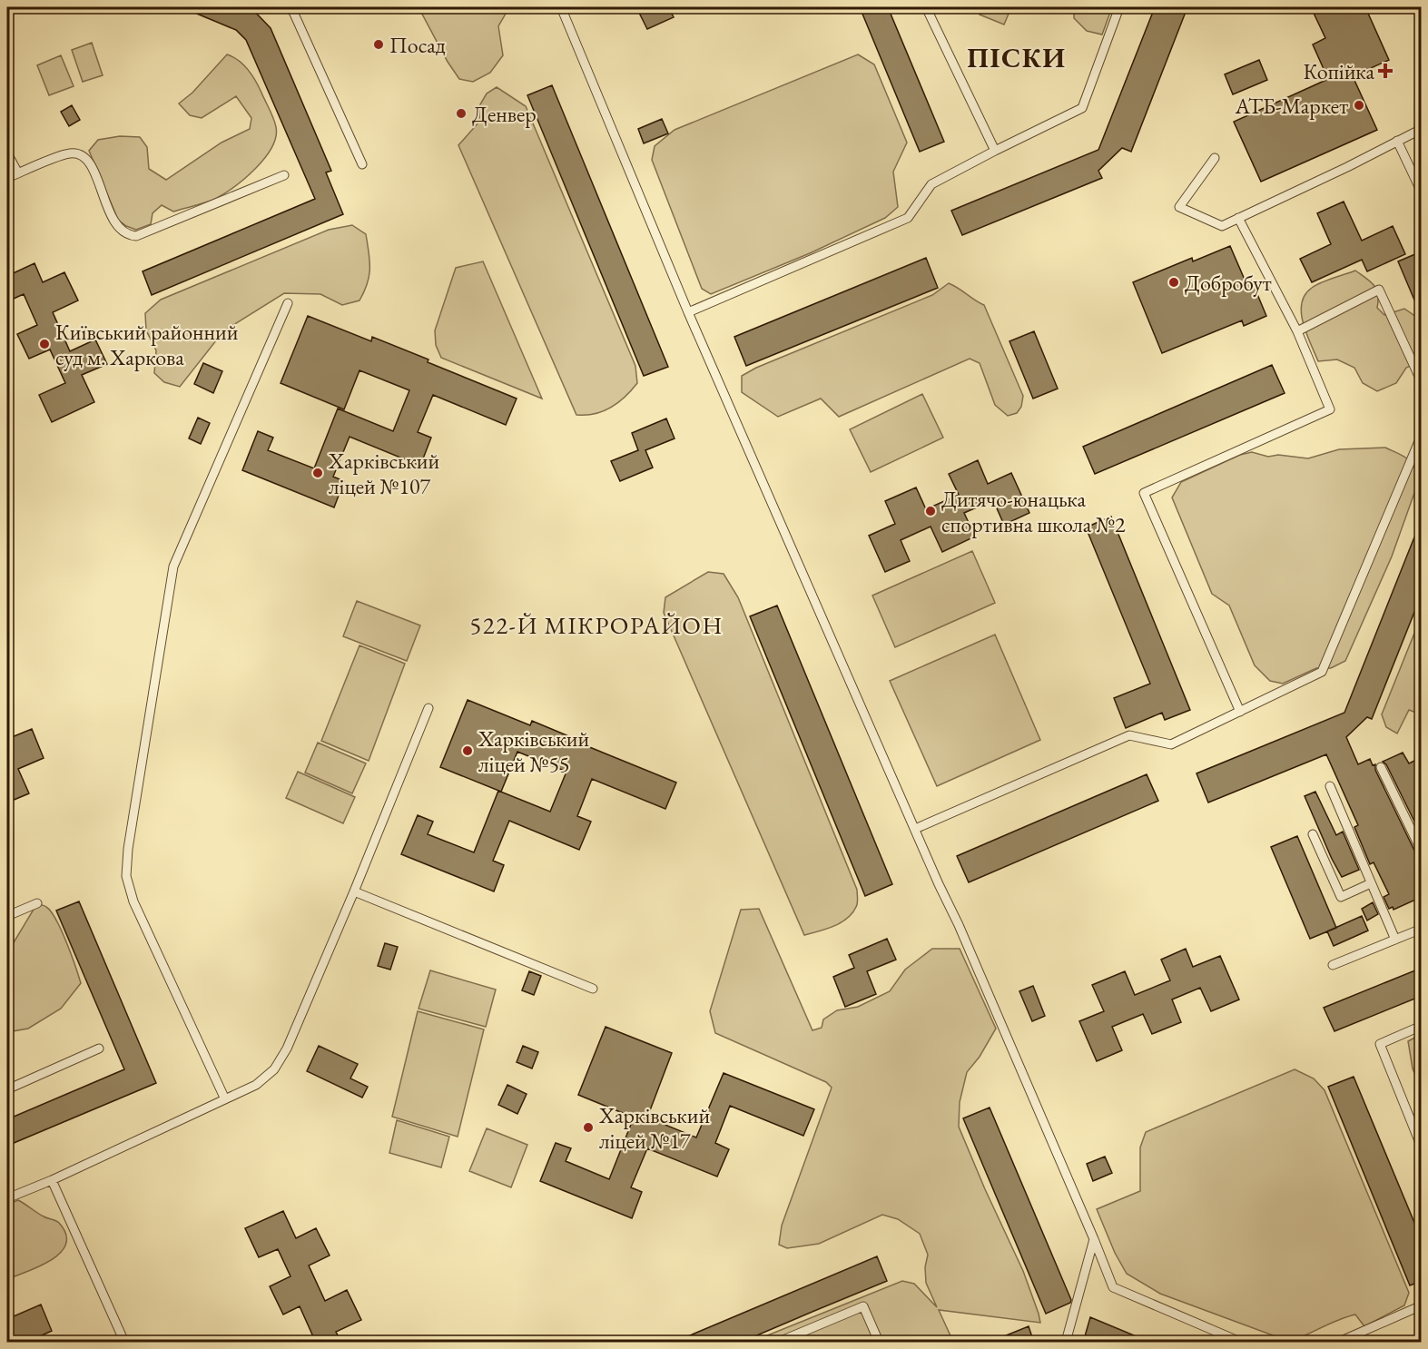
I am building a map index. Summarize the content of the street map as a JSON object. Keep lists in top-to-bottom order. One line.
{"districts":["ПІСКИ","522-Й МІКРОРАЙОН"],"places":{"other":["Посад","АТБ-Маркет","Денвер","Добробут","Київський районний суд м. Харкова","Харківський ліцей №107","Дитячо-юнацька спортивна школа №2","Харківський ліцей №55","Харківський ліцей №17"],"health":["Копійка"]}}
